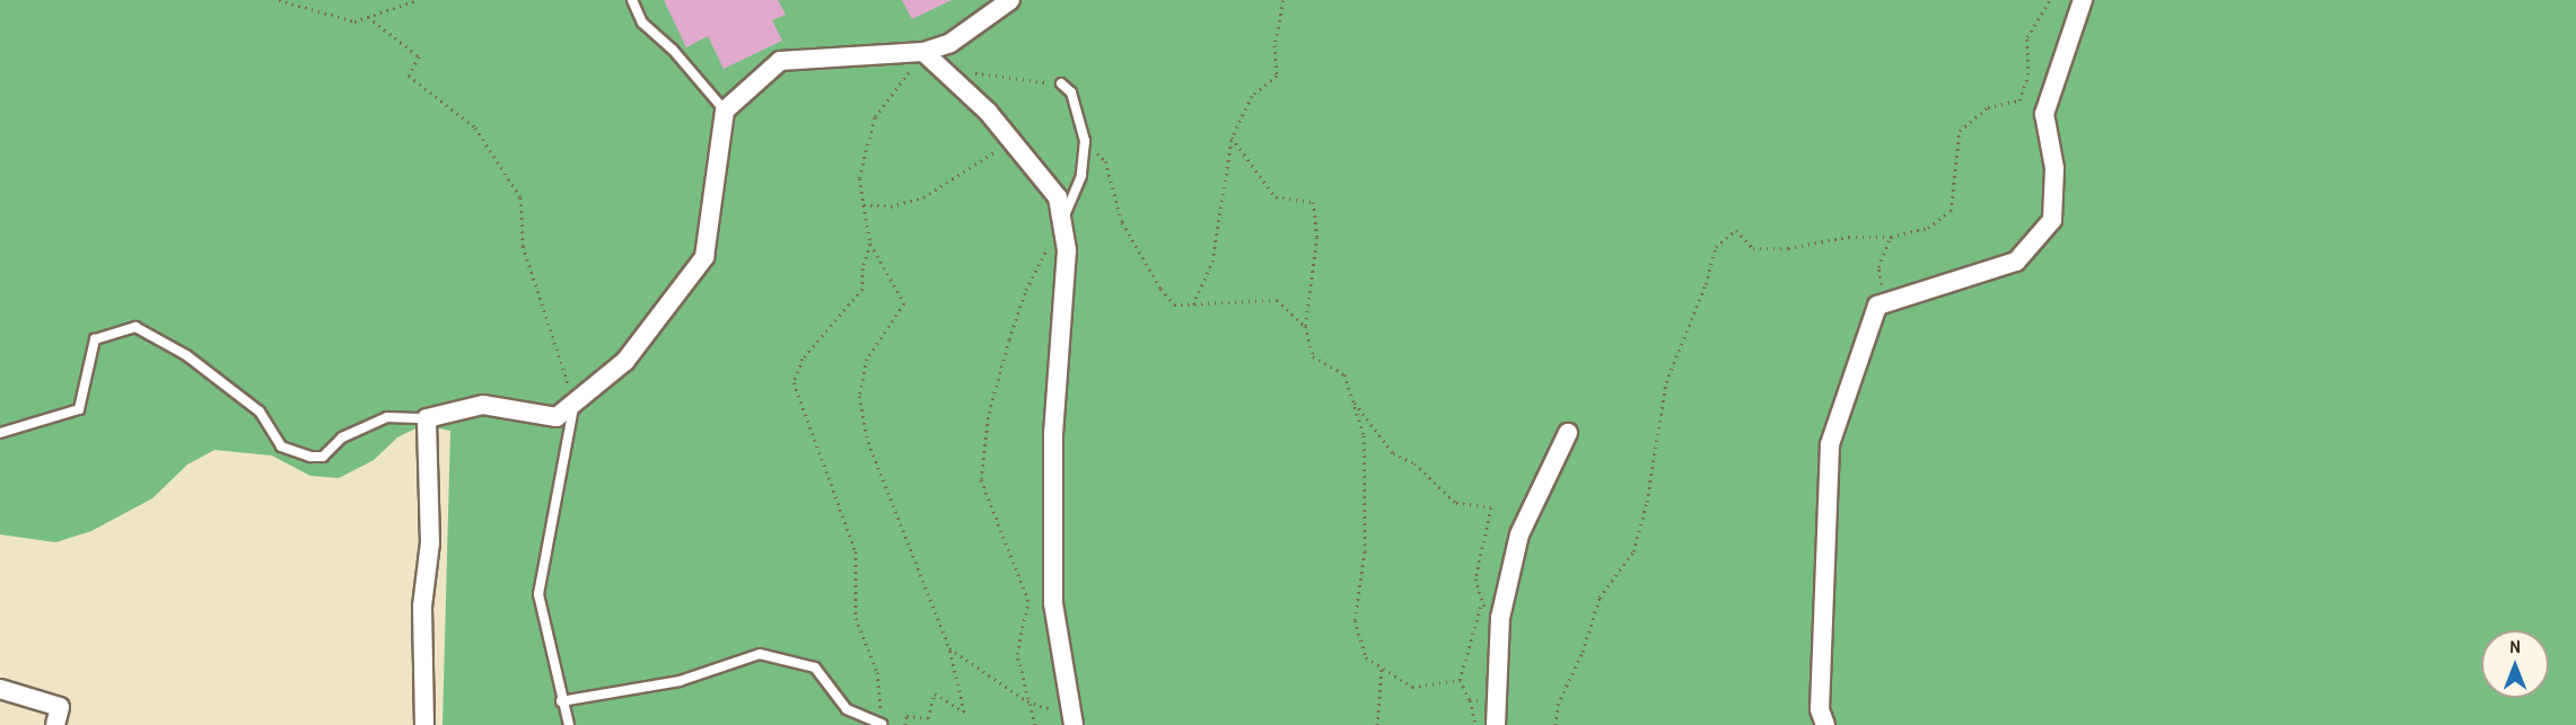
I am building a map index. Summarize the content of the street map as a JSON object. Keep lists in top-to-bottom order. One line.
{"north":"top"}
